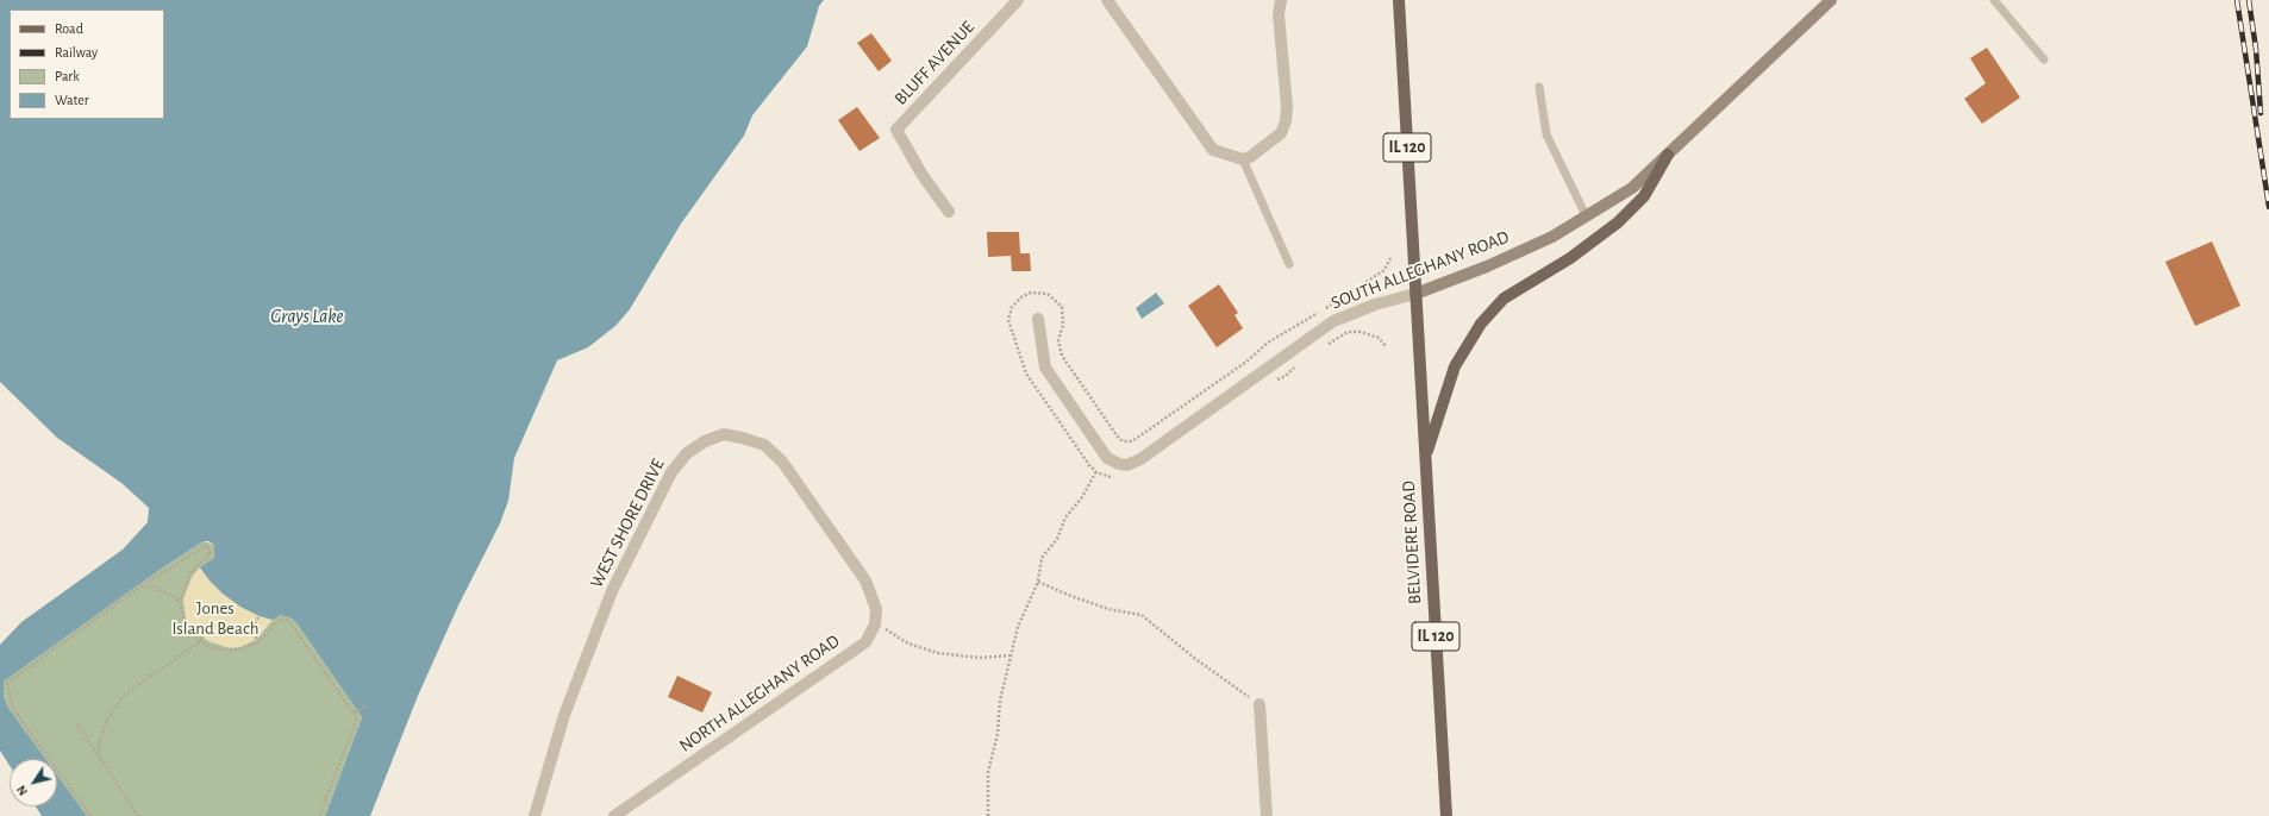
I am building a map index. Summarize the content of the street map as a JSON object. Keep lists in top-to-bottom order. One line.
{"streets":{"main road":["IL 120","BELVIDERE ROAD"],"street":["BLUFF AVENUE","SOUTH ALLEGHANY ROAD","WEST SHORE DRIVE","NORTH ALLEGHANY ROAD"]},"crossings":[["IL 120","SOUTH ALLEGHANY ROAD"],["IL 120","BELVIDERE ROAD"],["SOUTH ALLEGHANY ROAD","BELVIDERE ROAD"],["WEST SHORE DRIVE","NORTH ALLEGHANY ROAD"]],"water":["Grays Lake"],"parks":["Jones Island Beach"],"legend":["Road","Railway","Park","Water"],"north":"bottom left"}
